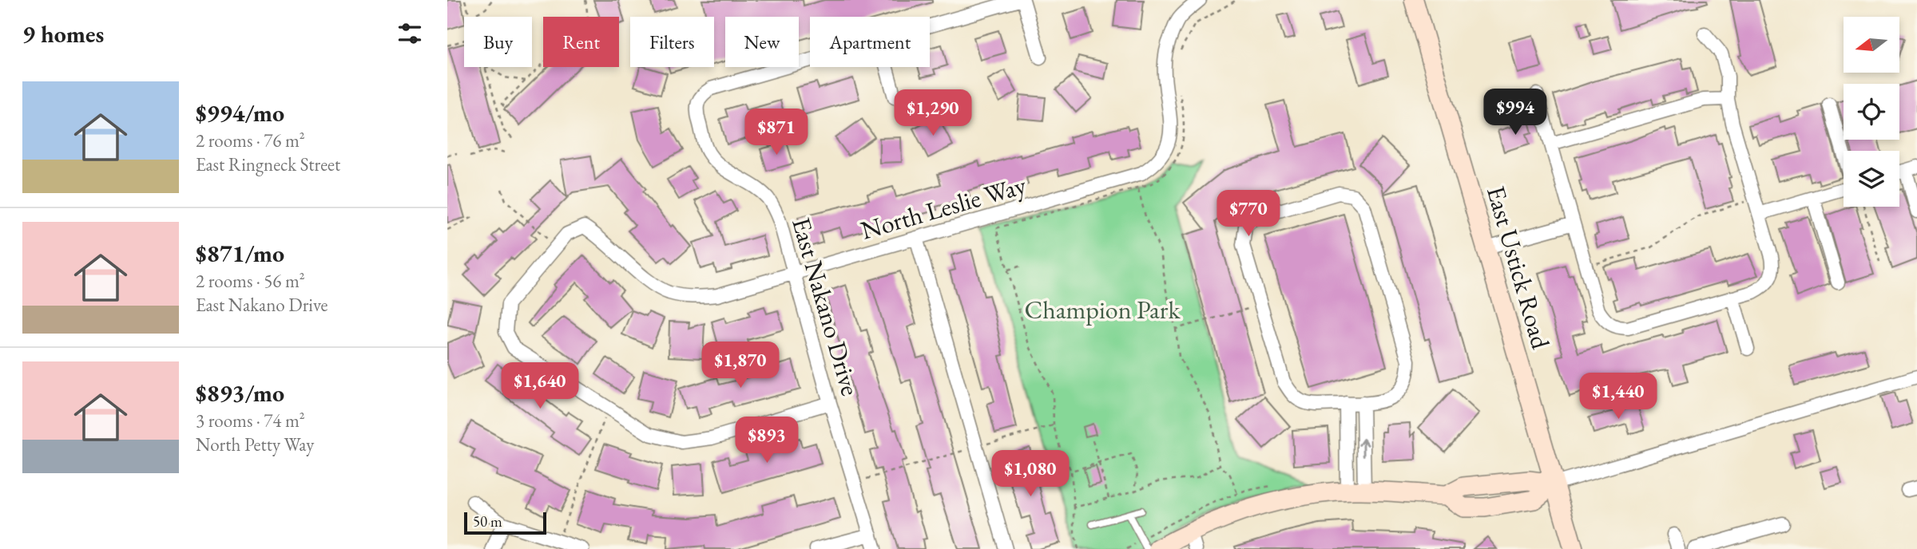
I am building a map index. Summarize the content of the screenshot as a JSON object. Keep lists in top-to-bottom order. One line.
{"streets":{"main road":["East Ustick Road"],"street":["North Leslie Way","East Nakano Drive"]},"crossings":[["North Leslie Way","East Nakano Drive"]],"parks":["Champion Park"],"scale_bar":"50 m","north":"left","page":{"heading":"9 homes","chip":["Buy","Rent","Filters","New","Apartment"],"list":[{"name":"$994/mo","note":"2 rooms · 76 m² · East Ringneck Street"},{"name":"$871/mo","note":"2 rooms · 56 m² · East Nakano Drive"},{"name":"$893/mo","note":"3 rooms · 74 m² · North Petty Way"}],"price":["$994","$1,290","$871","$770","$1,870","$1,640","$1,440","$893","$1,080"],"scale":"50 m"}}
